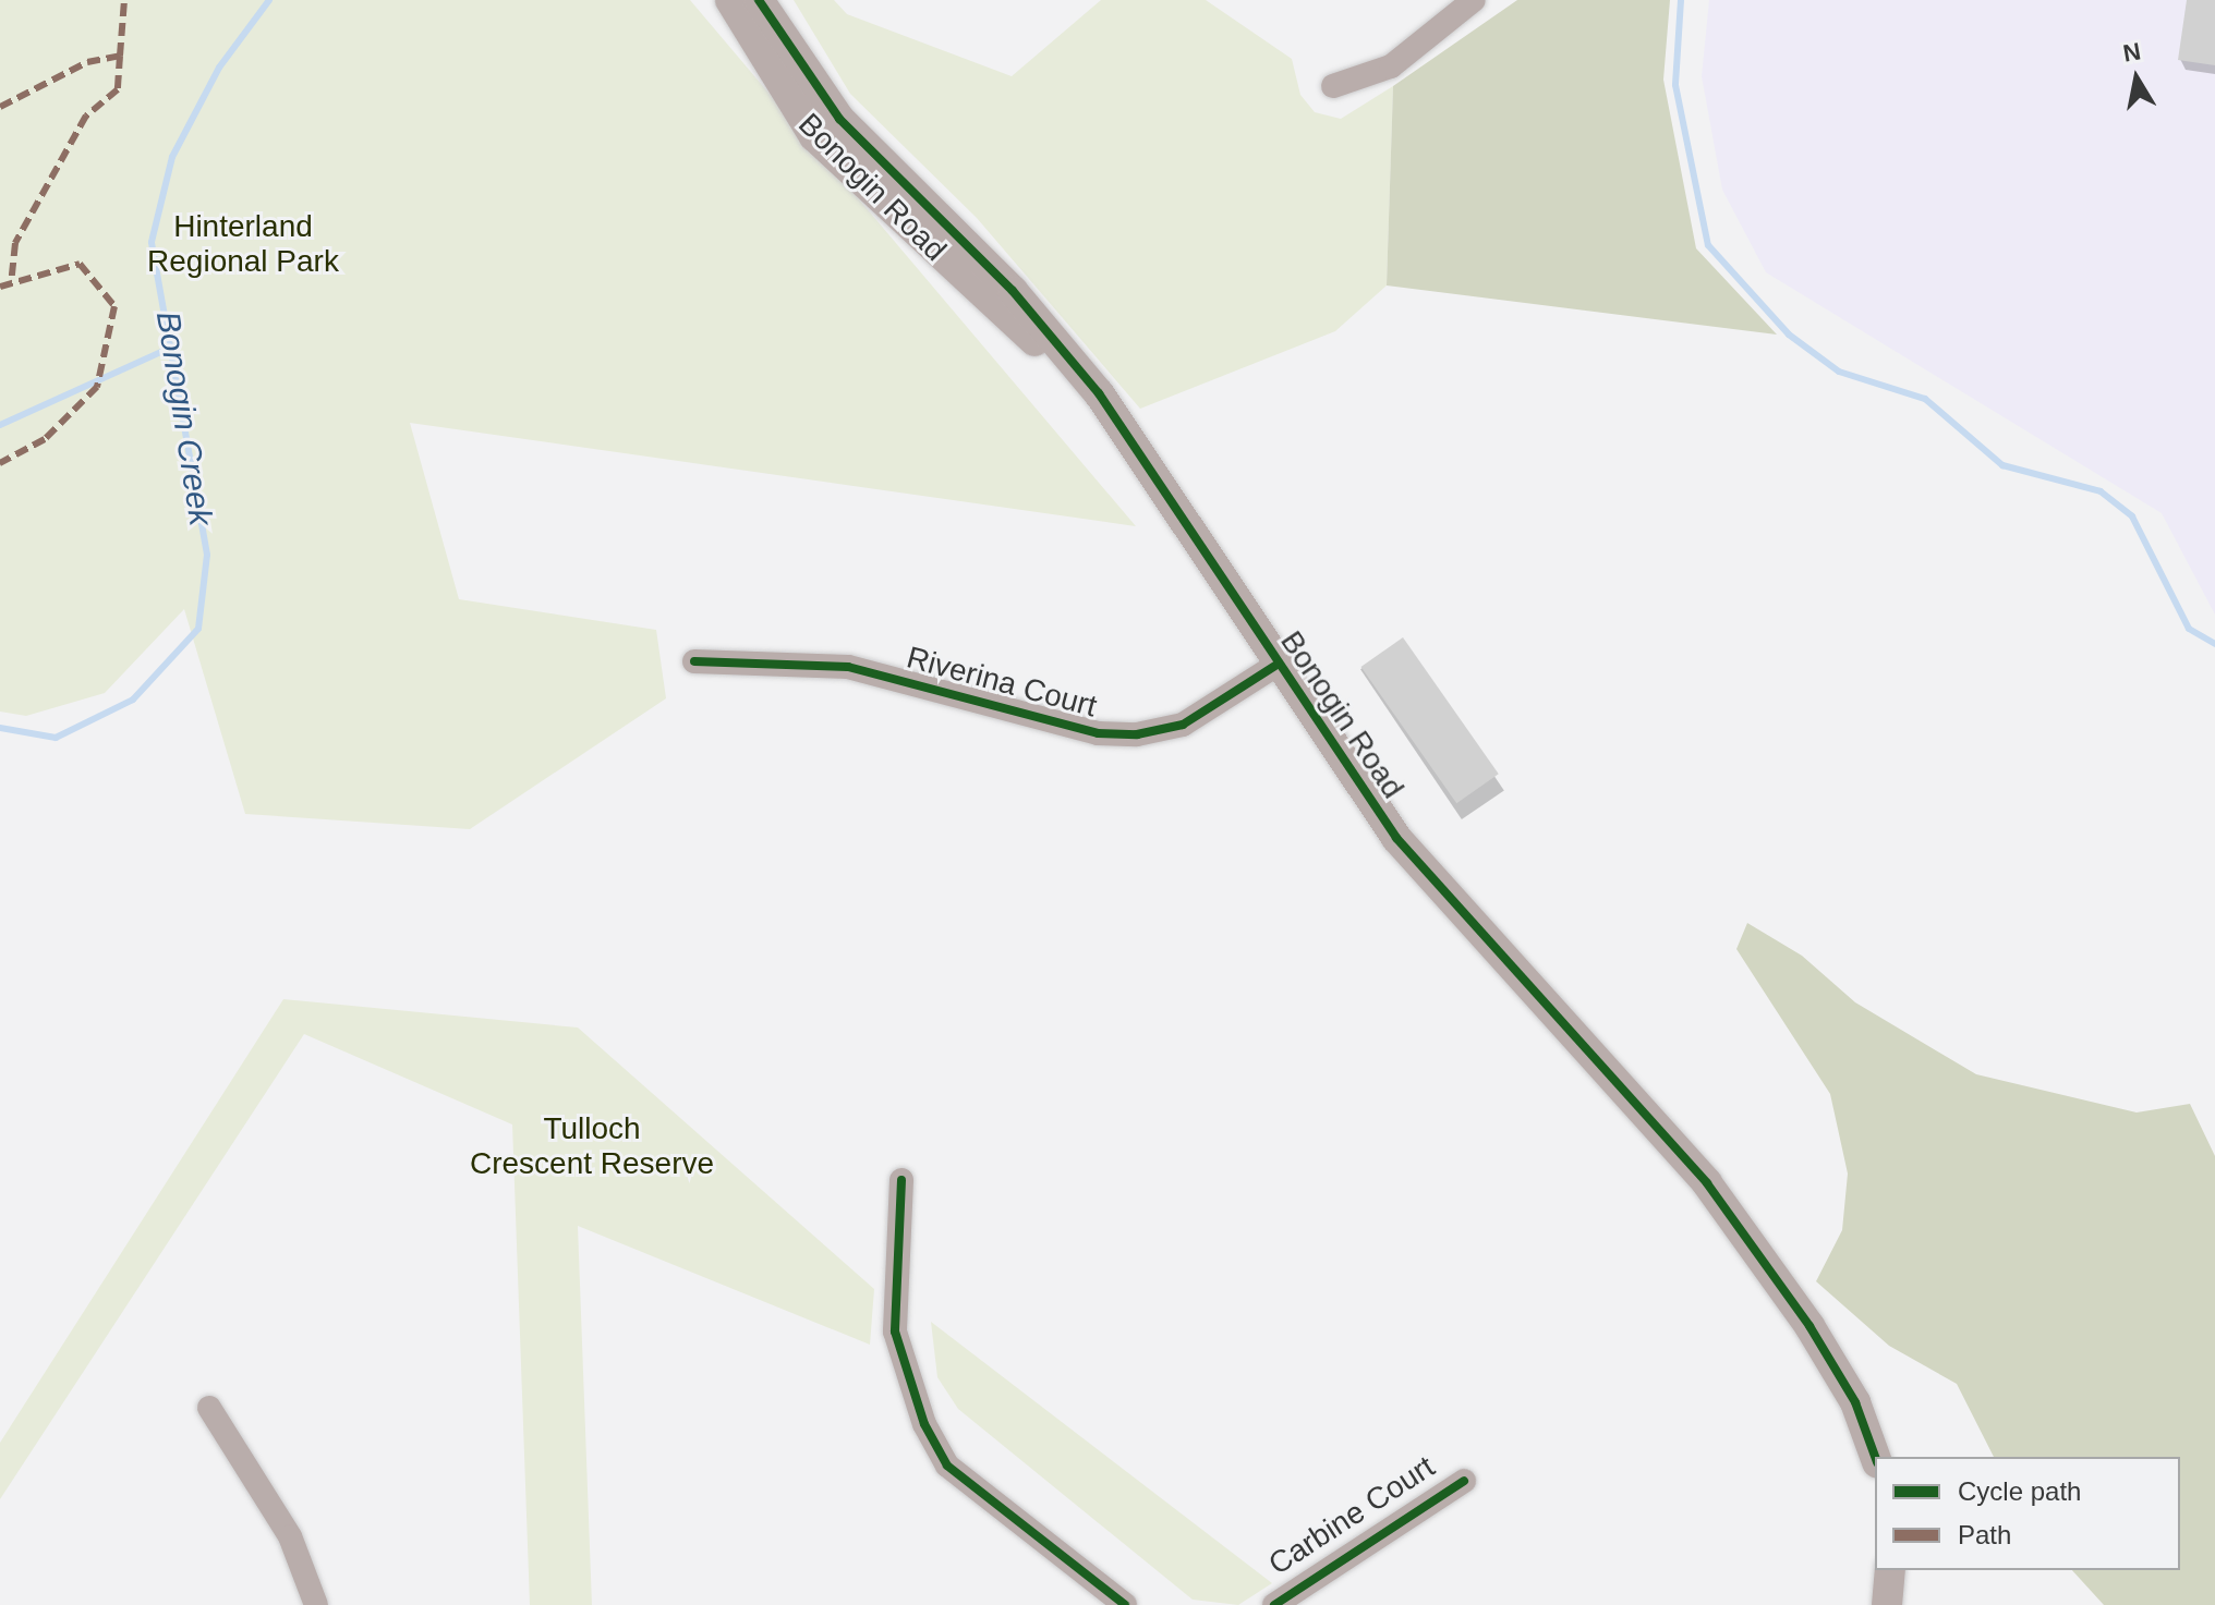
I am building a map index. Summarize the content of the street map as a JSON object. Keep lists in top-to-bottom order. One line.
{"streets":{"street":["Bonogin Road","Riverina Court","Carbine Court"]},"crossings":[["Bonogin Road","Riverina Court"]],"water":["Bonogin Creek"],"parks":["Hinterland Regional Park","Tulloch Crescent Reserve"],"legend":["Cycle path","Path"],"north":"top"}
